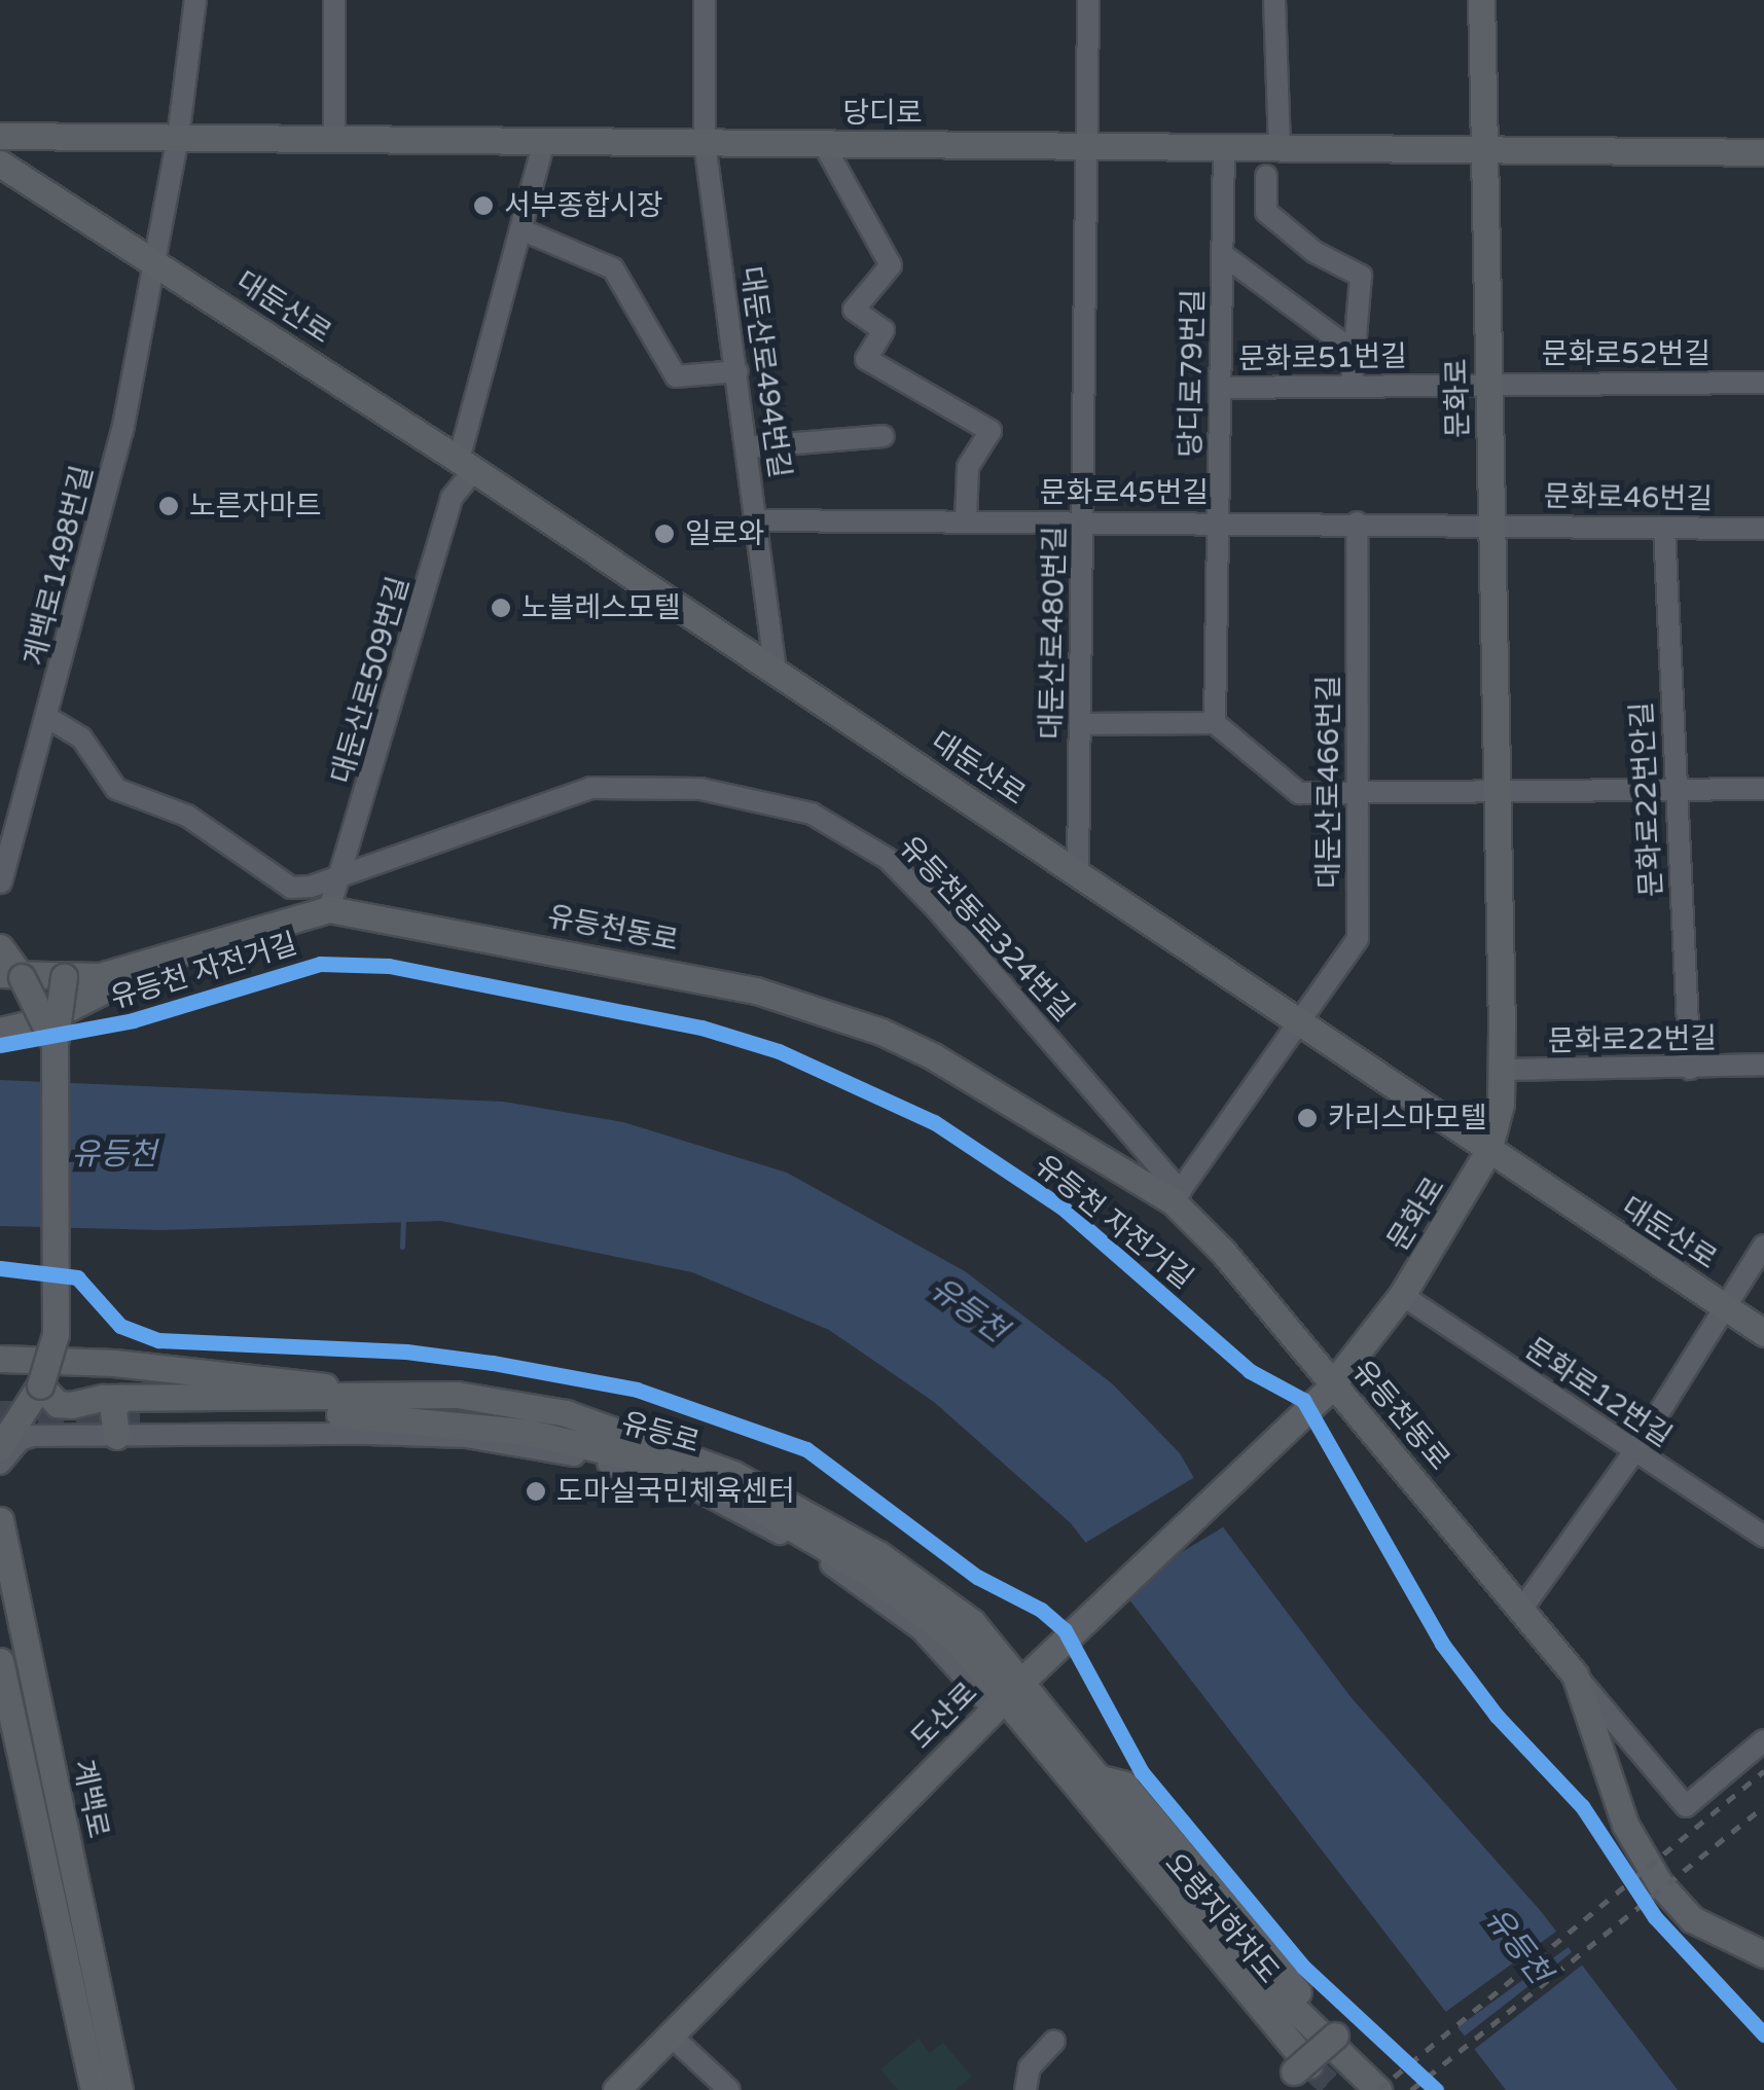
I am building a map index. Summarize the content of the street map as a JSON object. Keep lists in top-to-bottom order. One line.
{"streets":{"main road":["당디로","대둔산로","문화로","유등천동로","유등로","도산로","계백로","오량지하차도"],"street":["문화로52번길","문화로51번길","대둔산로494번길","당디로79번길","문화로45번길","문화로46번길","계백로1498번길","대둔산로480번길","대둔산로509번길","대둔산로466번길","문화로22번안길","유등천동로324번길","문화로22번길","문화로12번길"],"cycle path":["유등천 자전거길"]},"crossings":[["당디로","대둔산로494번길"],["당디로","당디로79번길"],["당디로","문화로"],["당디로","대둔산로480번길"],["당디로","대둔산로509번길"],["대둔산로","대둔산로494번길"],["대둔산로","문화로"],["대둔산로","계백로1498번길"],["대둔산로","대둔산로480번길"],["대둔산로","대둔산로509번길"],["대둔산로","대둔산로466번길"],["문화로52번길","문화로51번길"],["문화로52번길","문화로"],["문화로51번길","당디로79번길"],["문화로51번길","문화로"],["대둔산로494번길","문화로45번길"],["당디로79번길","문화로45번길"],["문화로","문화로45번길"],["문화로","문화로46번길"],["문화로","유등천동로"],["문화로","문화로22번길"],["문화로","문화로12번길"],["문화로","도산로"],["문화로45번길","문화로46번길"],["문화로45번길","대둔산로480번길"],["문화로45번길","대둔산로466번길"],["문화로46번길","문화로22번안길"],["계백로1498번길","유등천동로324번길"],["대둔산로509번길","유등천동로"],["대둔산로509번길","유등천동로324번길"],["문화로22번안길","문화로22번길"],["유등천동로","유등천동로324번길"],["유등천동로","도산로"],["유등로","도산로"],["유등로","오량지하차도"]],"water":["유등천"],"places":["서부종합시장","노른자마트","일로와","노블레스모텔","카리스마모텔","도마실국민체육센터"]}
